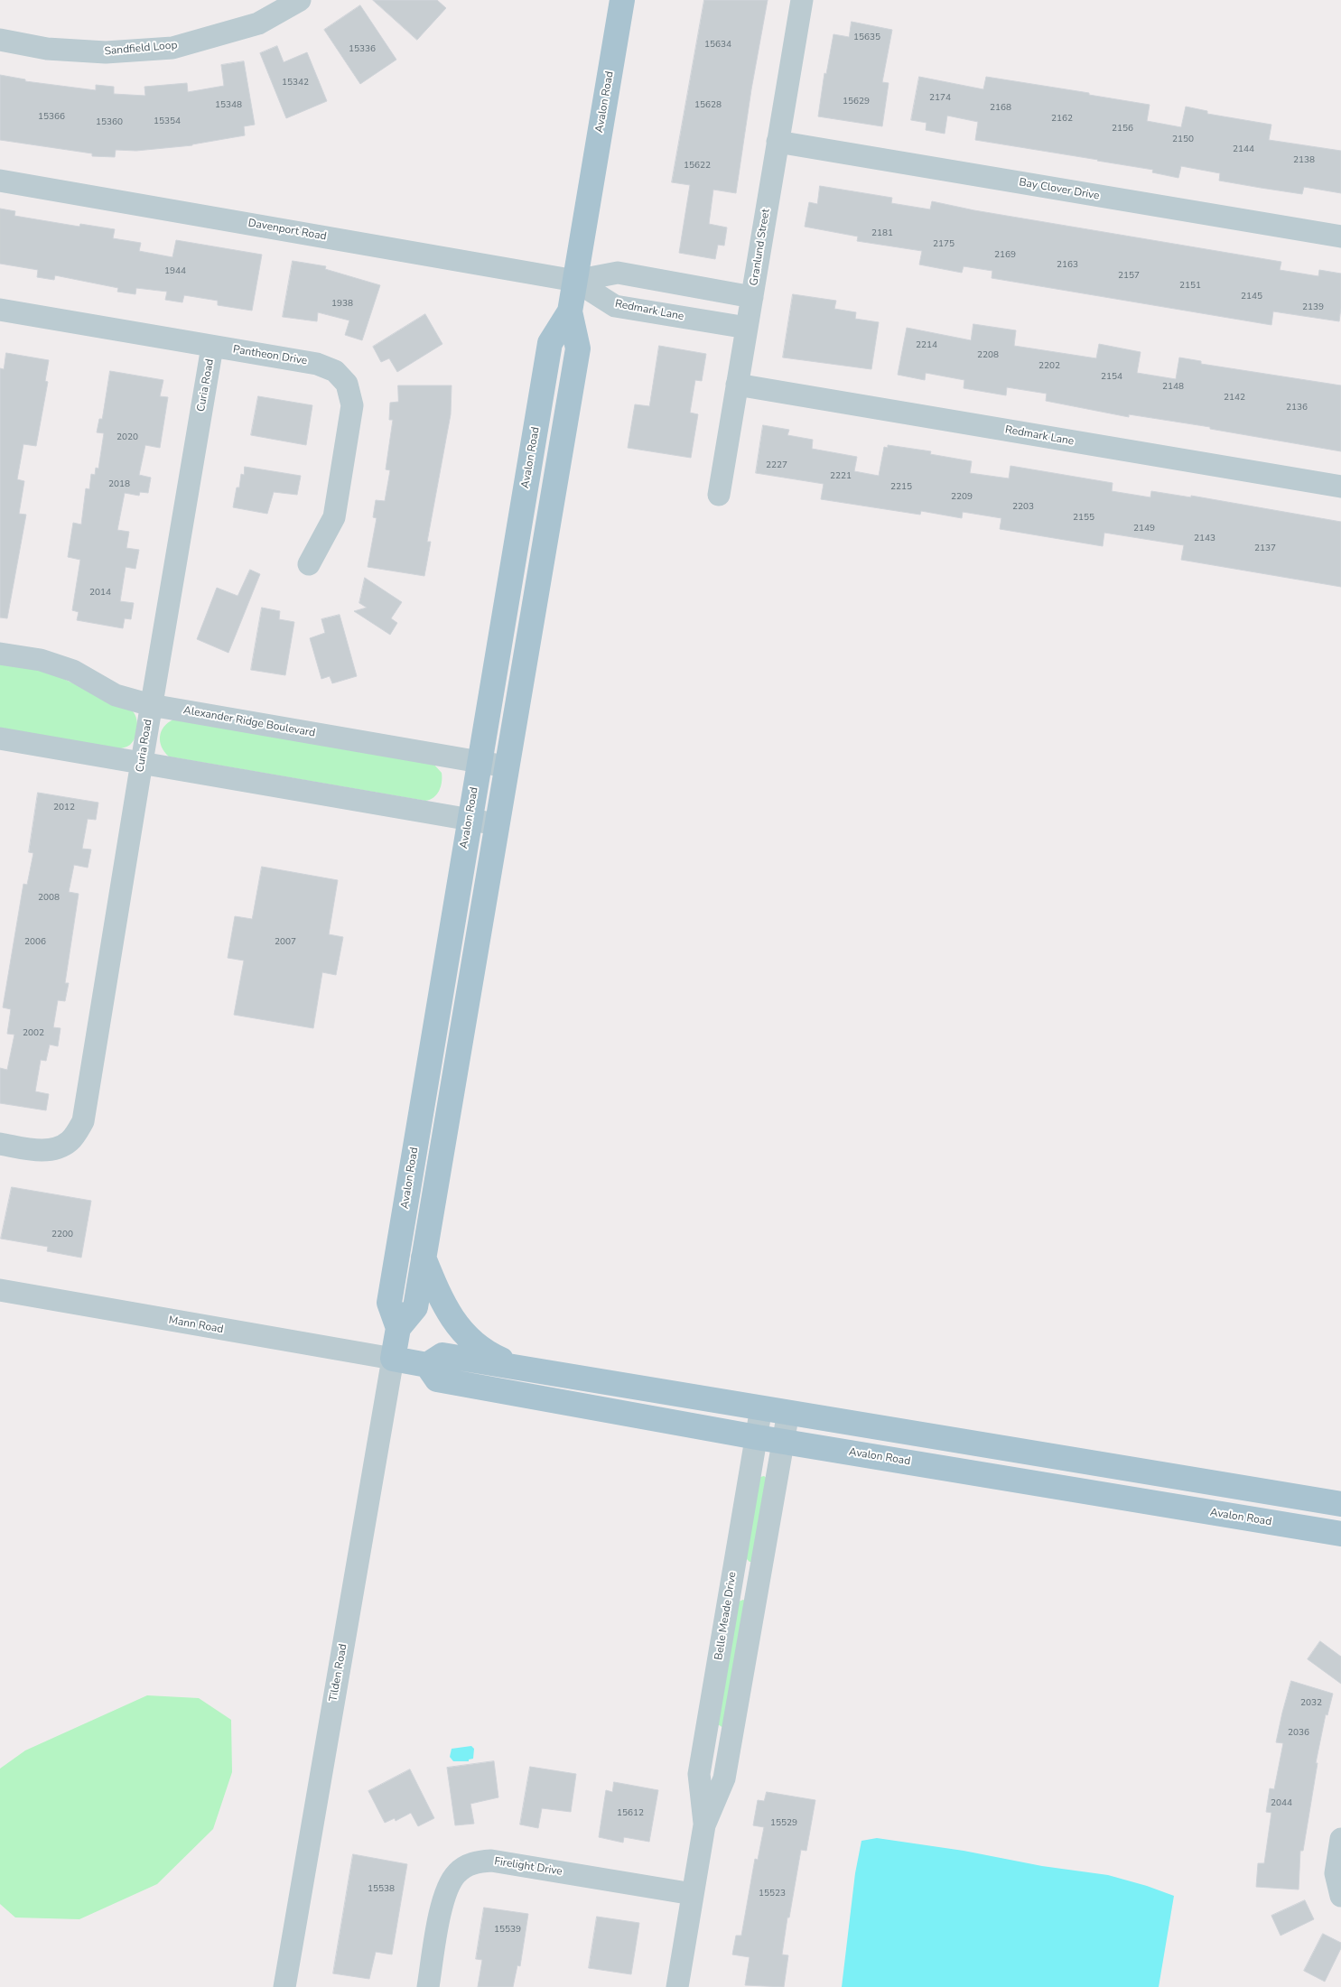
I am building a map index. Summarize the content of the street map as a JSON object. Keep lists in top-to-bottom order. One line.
{"streets":{"main road":["Avalon Road"],"street":["Sandfield Loop","Bay Clover Drive","Davenport Road","Granlund Street","Redmark Lane","Pantheon Drive","Curia Road","Alexander Ridge Boulevard","Mann Road","Belle Meade Drive","Tilden Road","Firelight Drive"]},"crossings":[["Avalon Road","Davenport Road"],["Avalon Road","Redmark Lane"],["Avalon Road","Alexander Ridge Boulevard"],["Avalon Road","Mann Road"],["Avalon Road","Belle Meade Drive"],["Avalon Road","Tilden Road"],["Bay Clover Drive","Granlund Street"],["Davenport Road","Redmark Lane"],["Granlund Street","Redmark Lane"],["Pantheon Drive","Curia Road"],["Curia Road","Alexander Ridge Boulevard"],["Mann Road","Tilden Road"],["Belle Meade Drive","Firelight Drive"]],"house_numbers":["15635","15634","15336","15342","2174","15629","15348","15628","2168","15366","2162","15354","15360","2156","2150","2144","2138","15622","2181","2175","2169","2163","1944","2157","2151","2145","1938","2139","2214","2208","2202","2154","2148","2142","2136","2020","2227","2221","2018","2215","2209","2203","2155","2149","2143","2137","2014","2012","2008","2006","2007","2002","2200","2032","2036","2044","15612","15529","15538","15523","15539"]}
